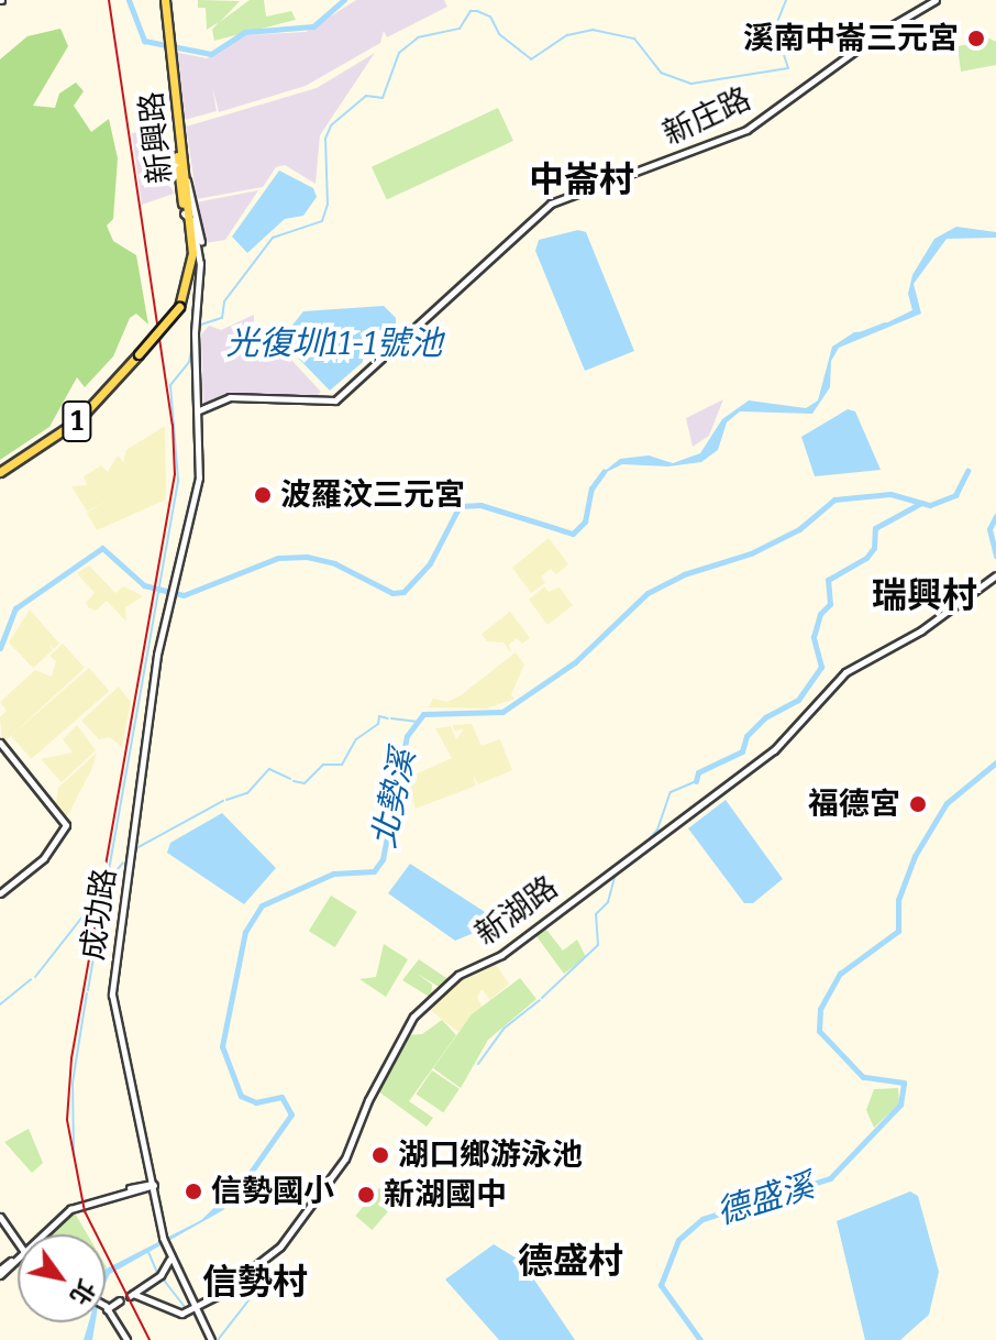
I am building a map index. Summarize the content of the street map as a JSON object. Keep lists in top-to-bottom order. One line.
{"streets":{"main road":["新興路","1"],"street":["新庄路","新湖路","成功路"]},"crossings":[["新庄路","成功路"],["新興路","1"]],"districts":["中崙村","瑞興村","德盛村","信勢村"],"water":["光復圳11-1號池","北勢溪","德盛溪"],"places":["溪南中崙三元宮","波羅汶三元宮","福德宮","湖口鄉游泳池","信勢國小","新湖國中"],"north":"bottom right"}
